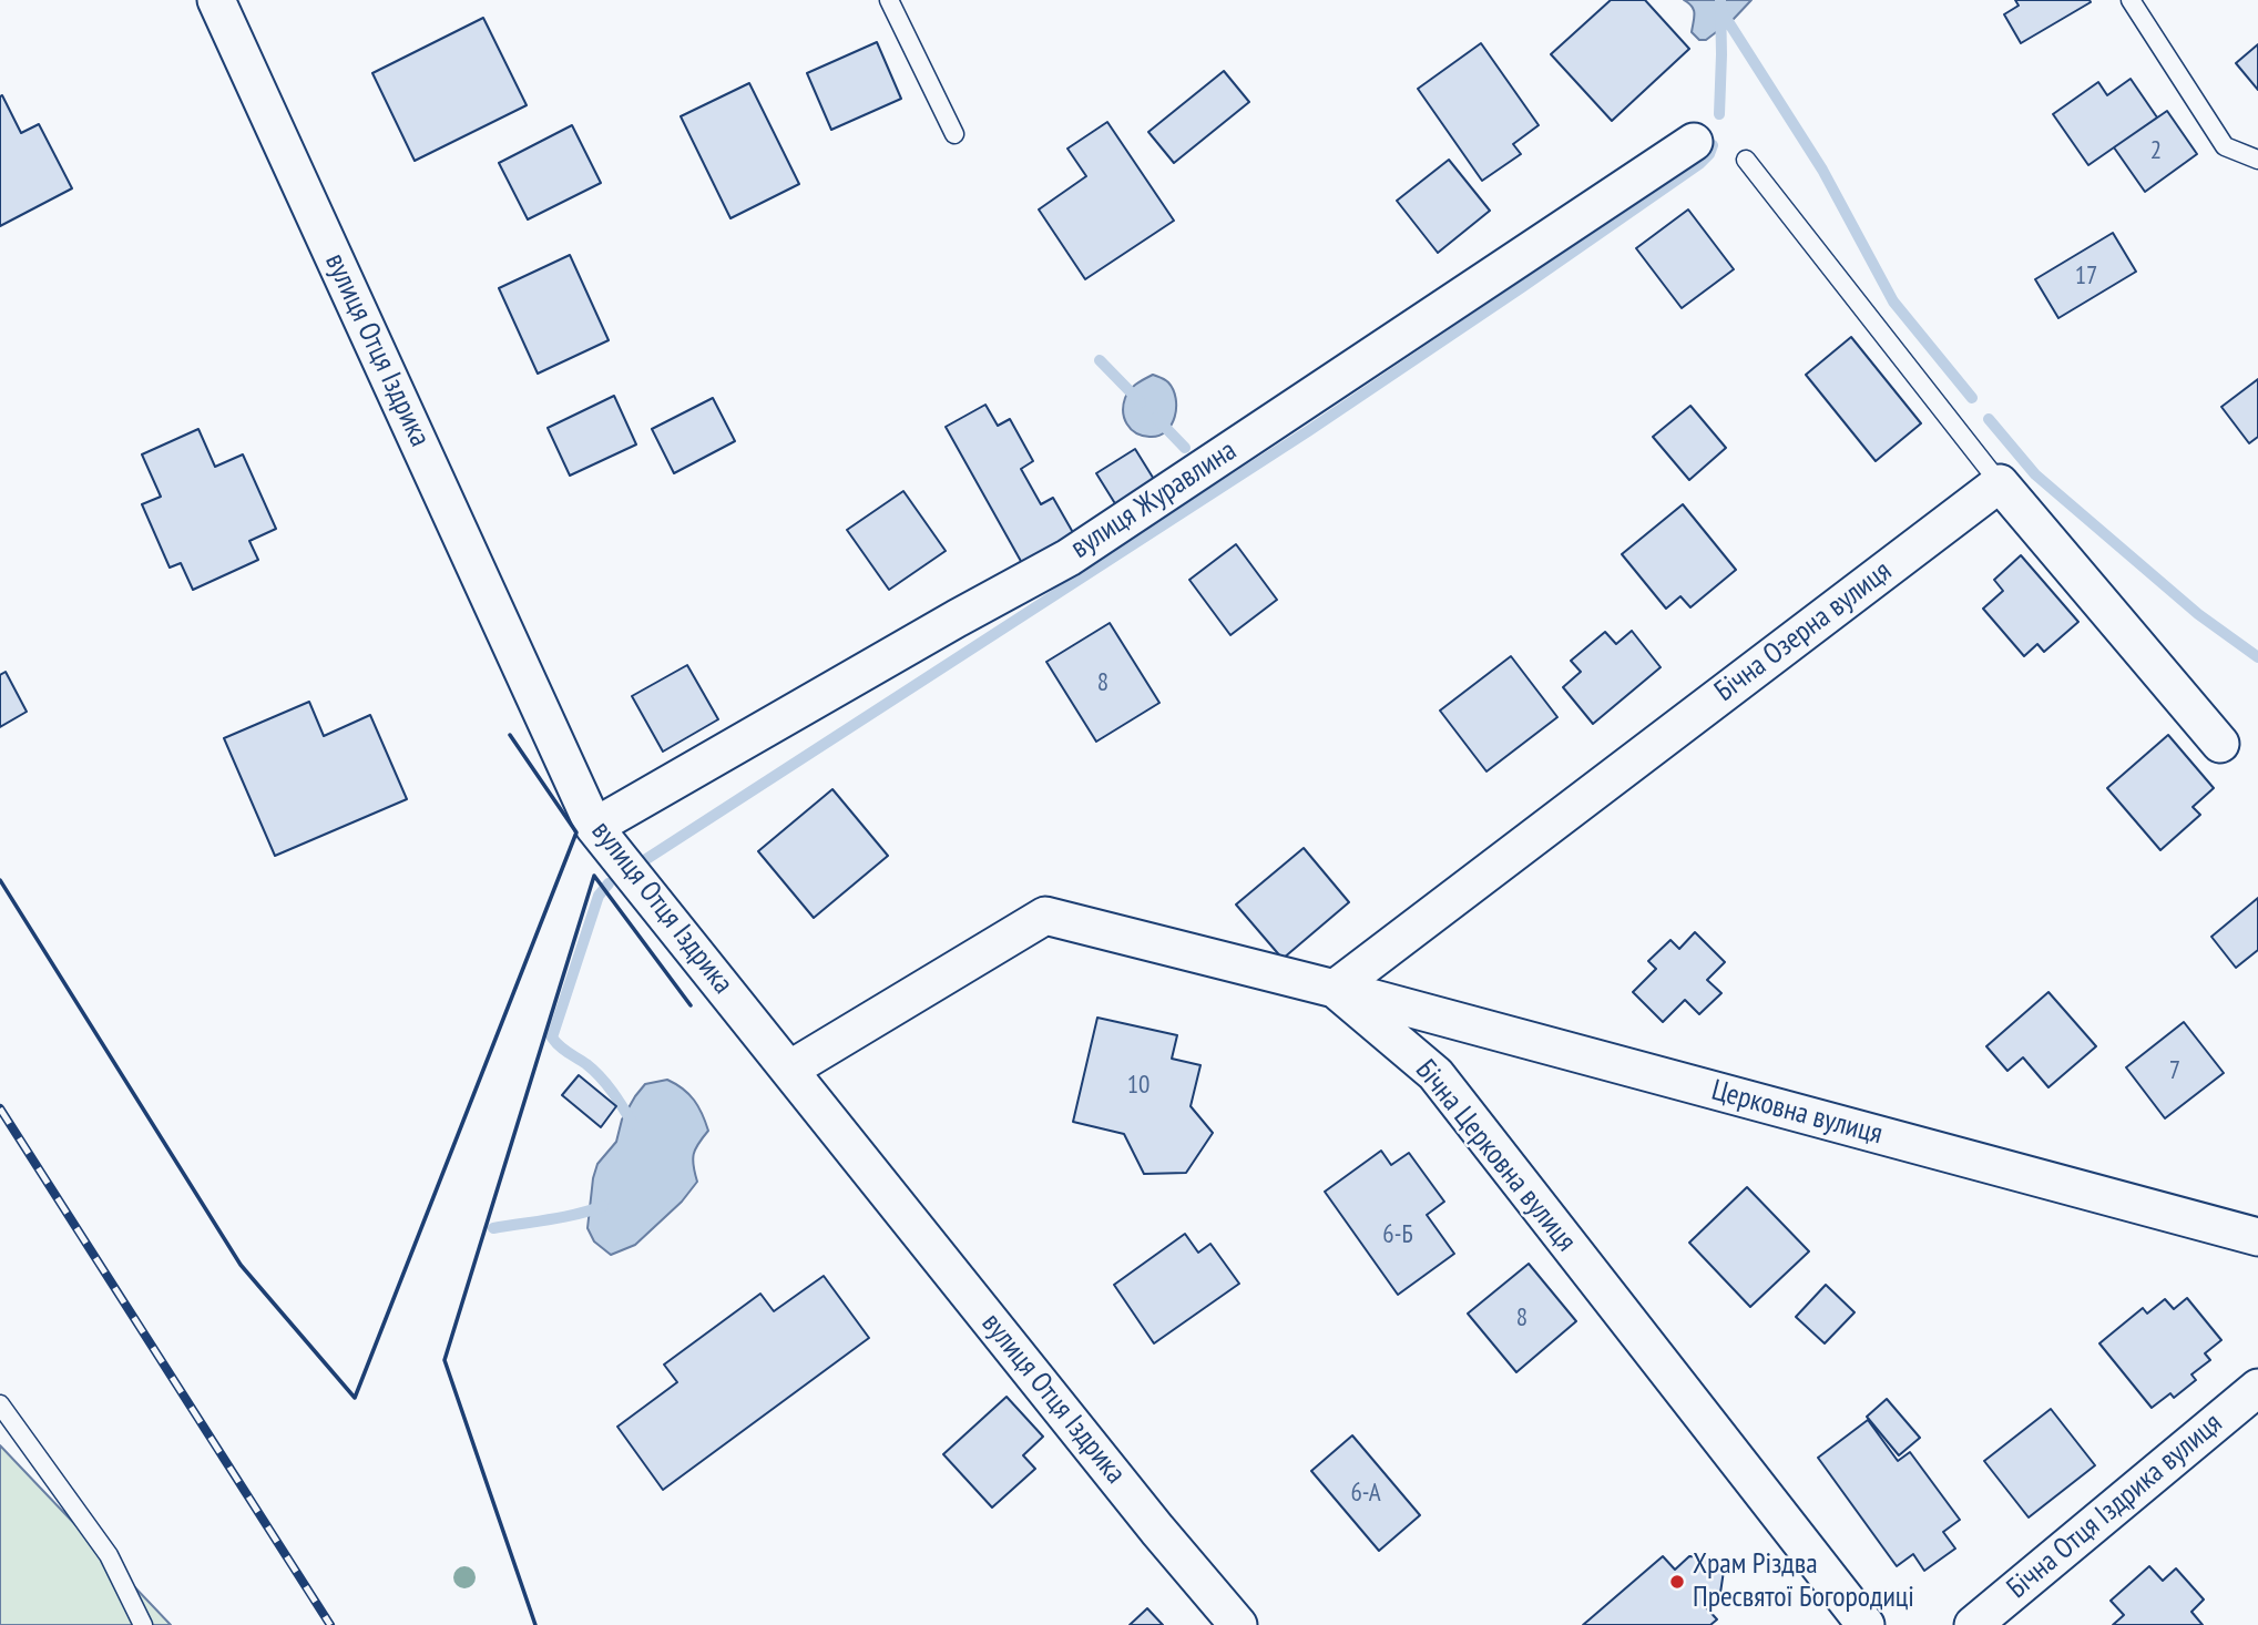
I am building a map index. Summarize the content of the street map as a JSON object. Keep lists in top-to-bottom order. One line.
{"streets":{"street":["вулиця Отця Іздрика","вулиця Журавлина","Бічна Озерна вулиця","Церковна вулиця","Бічна Церковна вулиця","Бічна Отця Іздрика вулиця"]},"crossings":[["вулиця Отця Іздрика","вулиця Журавлина"],["вулиця Отця Іздрика","Бічна Церковна вулиця"],["Бічна Озерна вулиця","Церковна вулиця"],["Бічна Озерна вулиця","Бічна Церковна вулиця"],["Церковна вулиця","Бічна Церковна вулиця"]],"places":["Храм Різдва Пресвятої Богородиці"],"house_numbers":["2","17","8","7","10","6-Б","8","6-А"]}
